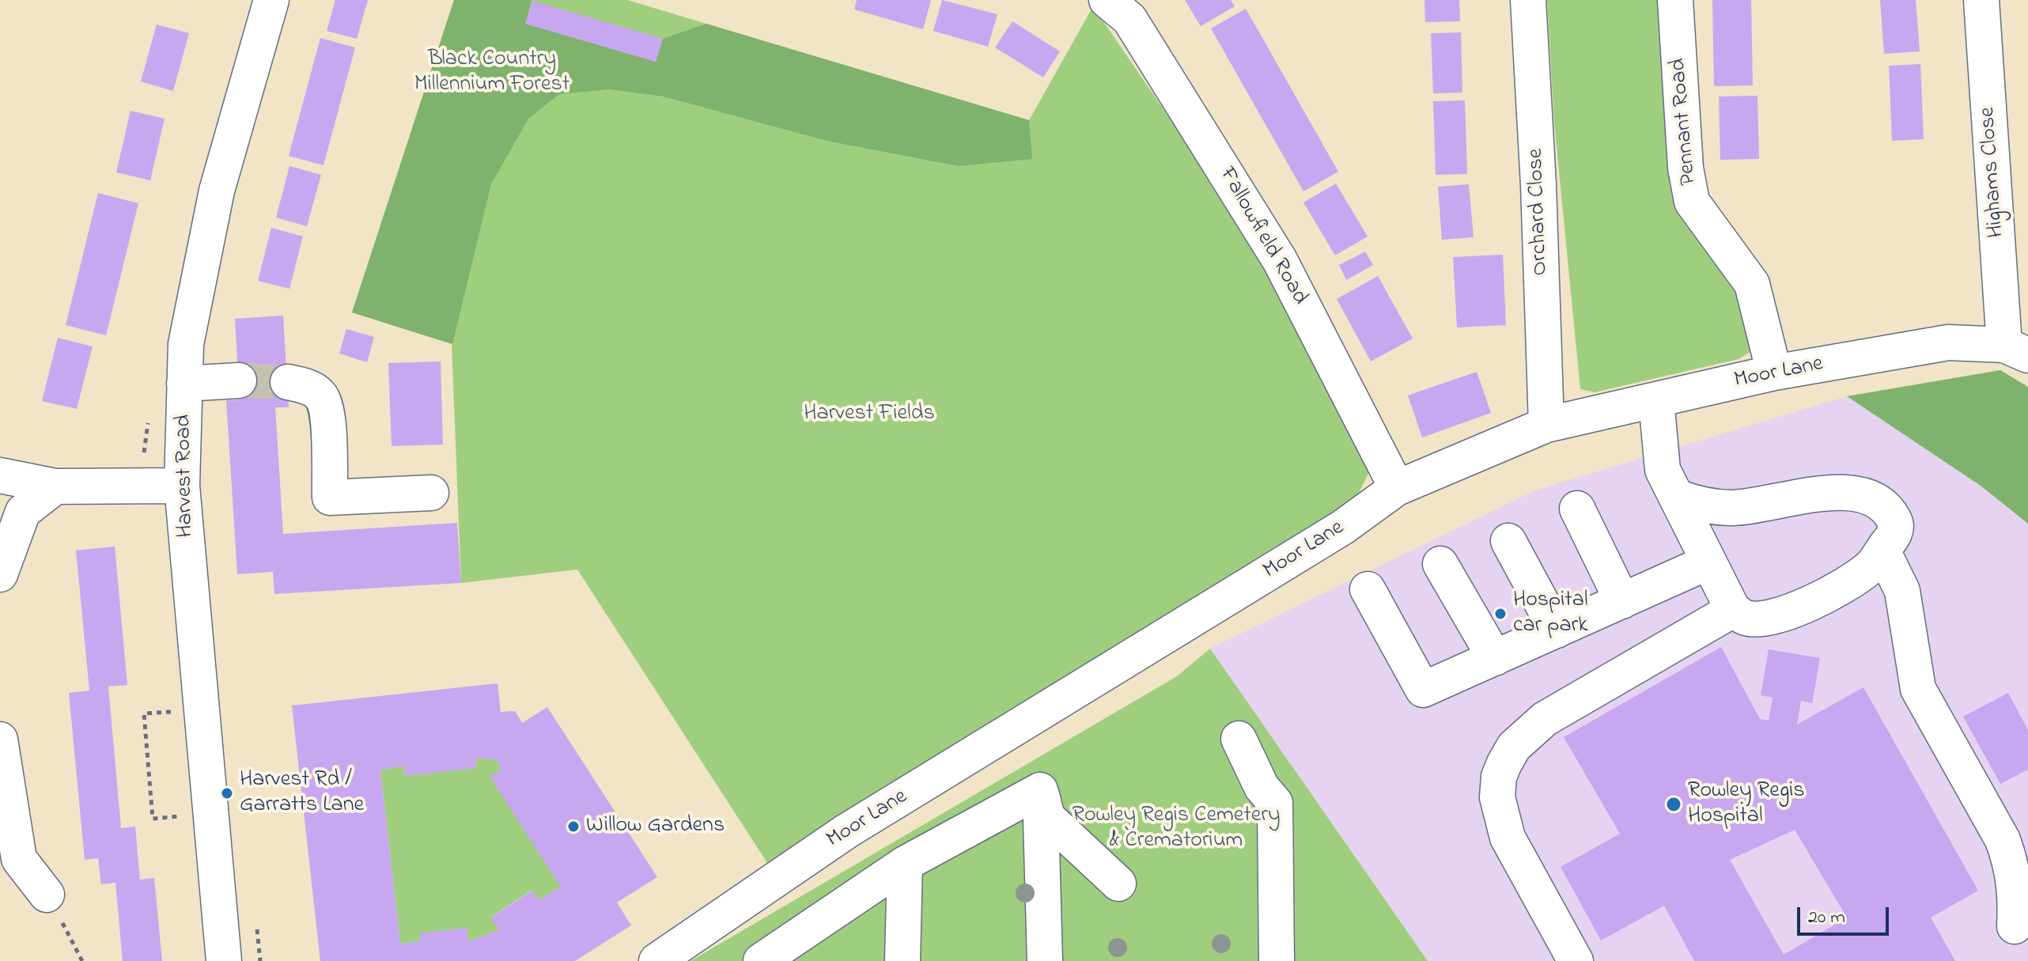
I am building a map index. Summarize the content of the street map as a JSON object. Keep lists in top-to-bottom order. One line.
{"streets":{"street":["Pennant Road","Highams Close","Orchard Close","Fallowfield Road","Moor Lane","Harvest Road"]},"crossings":[["Pennant Road","Moor Lane"],["Highams Close","Moor Lane"],["Orchard Close","Moor Lane"],["Fallowfield Road","Moor Lane"]],"parks":["Black Country Millennium Forest","Harvest Fields","Rowley Regis Cemetery & Crematorium"],"places":["Hospital car park","Harvest Rd / Garratts Lane","Rowley Regis Hospital","Willow Gardens"],"scale_bar":"20 m"}
